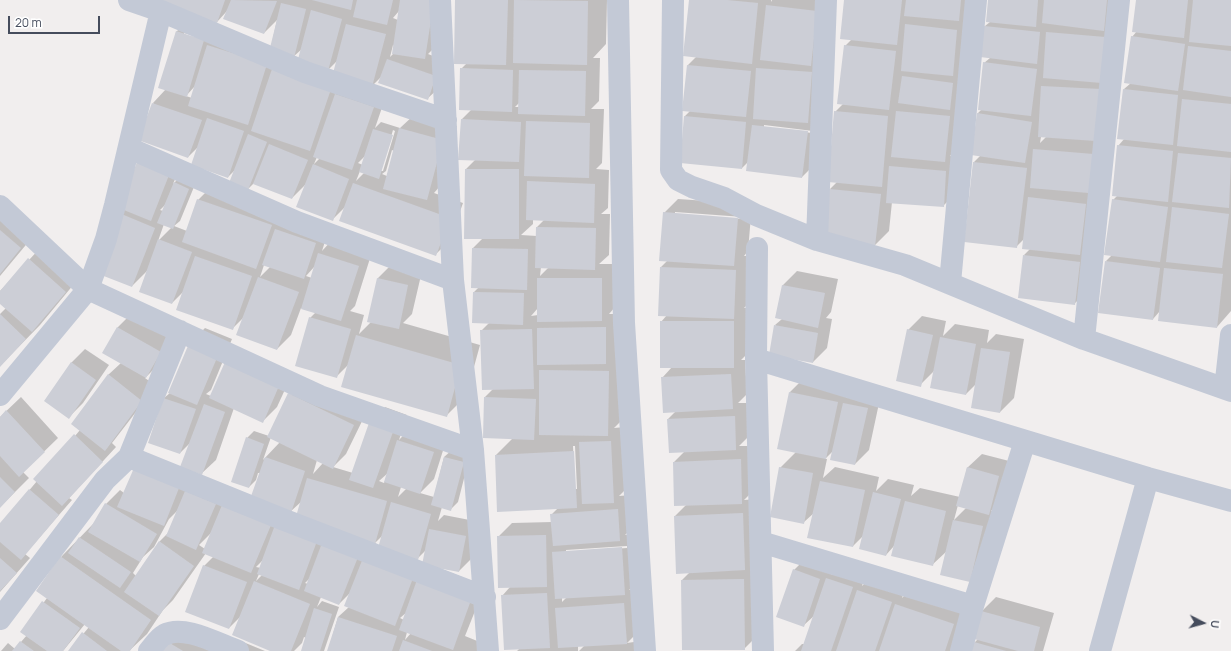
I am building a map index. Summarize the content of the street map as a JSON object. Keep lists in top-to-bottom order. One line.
{"scale_bar":"20 m","north":"right"}
